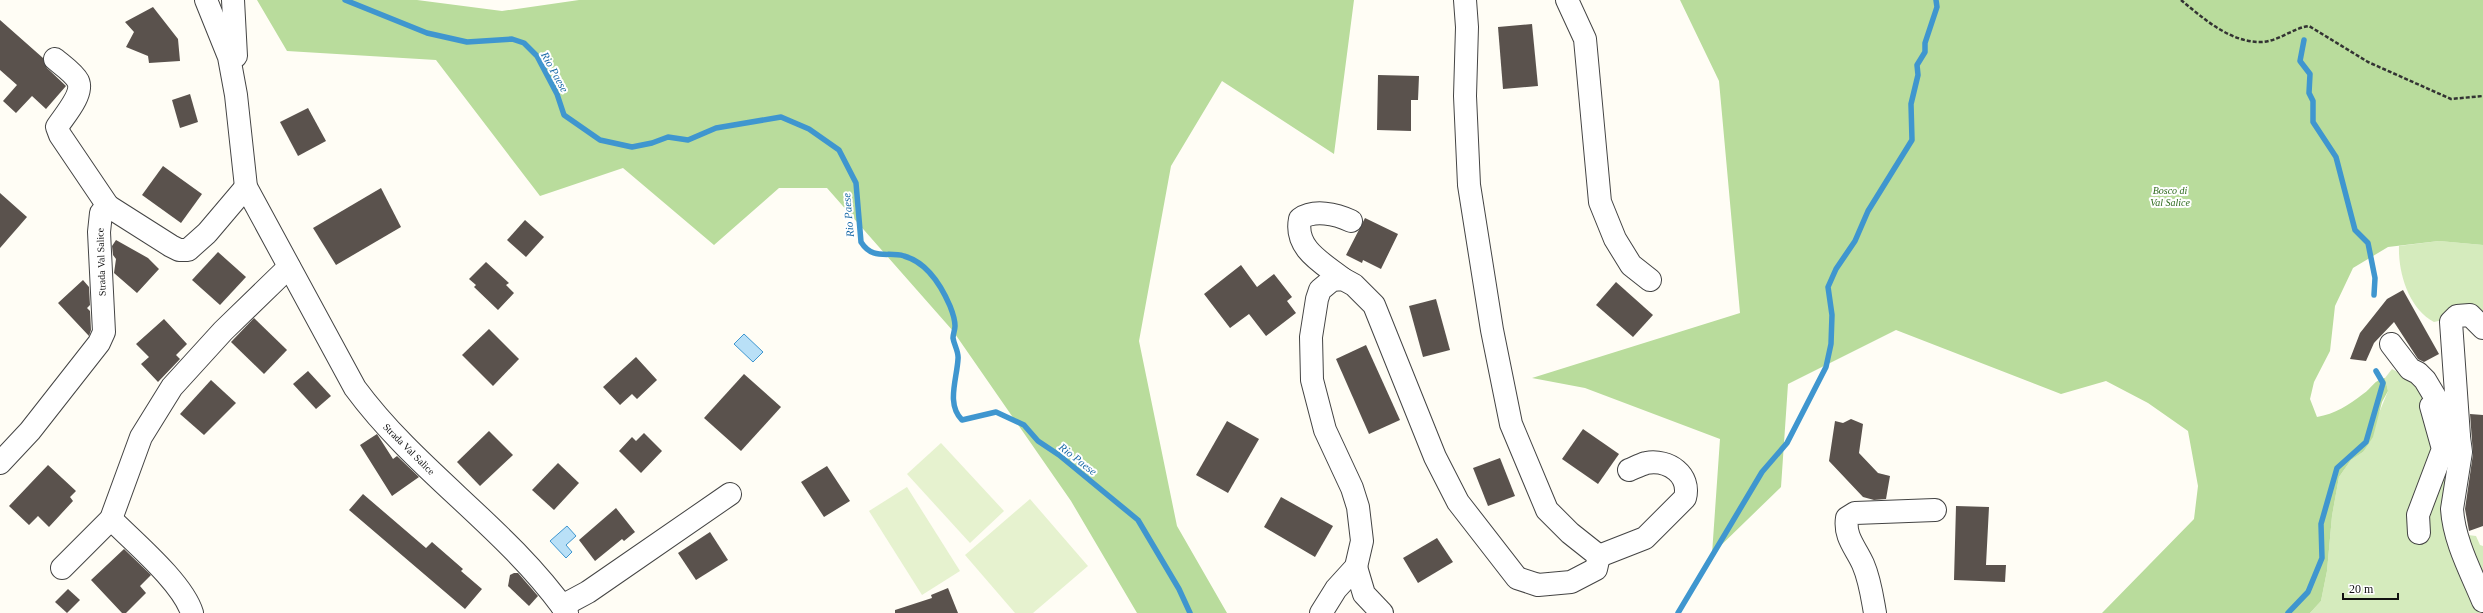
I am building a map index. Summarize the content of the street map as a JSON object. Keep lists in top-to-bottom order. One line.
{"streets":{"street":["Strada Val Salice"]},"water":["Rio Paese"],"parks":["Bosco di Val Salice"],"scale_bar":"20 m"}
